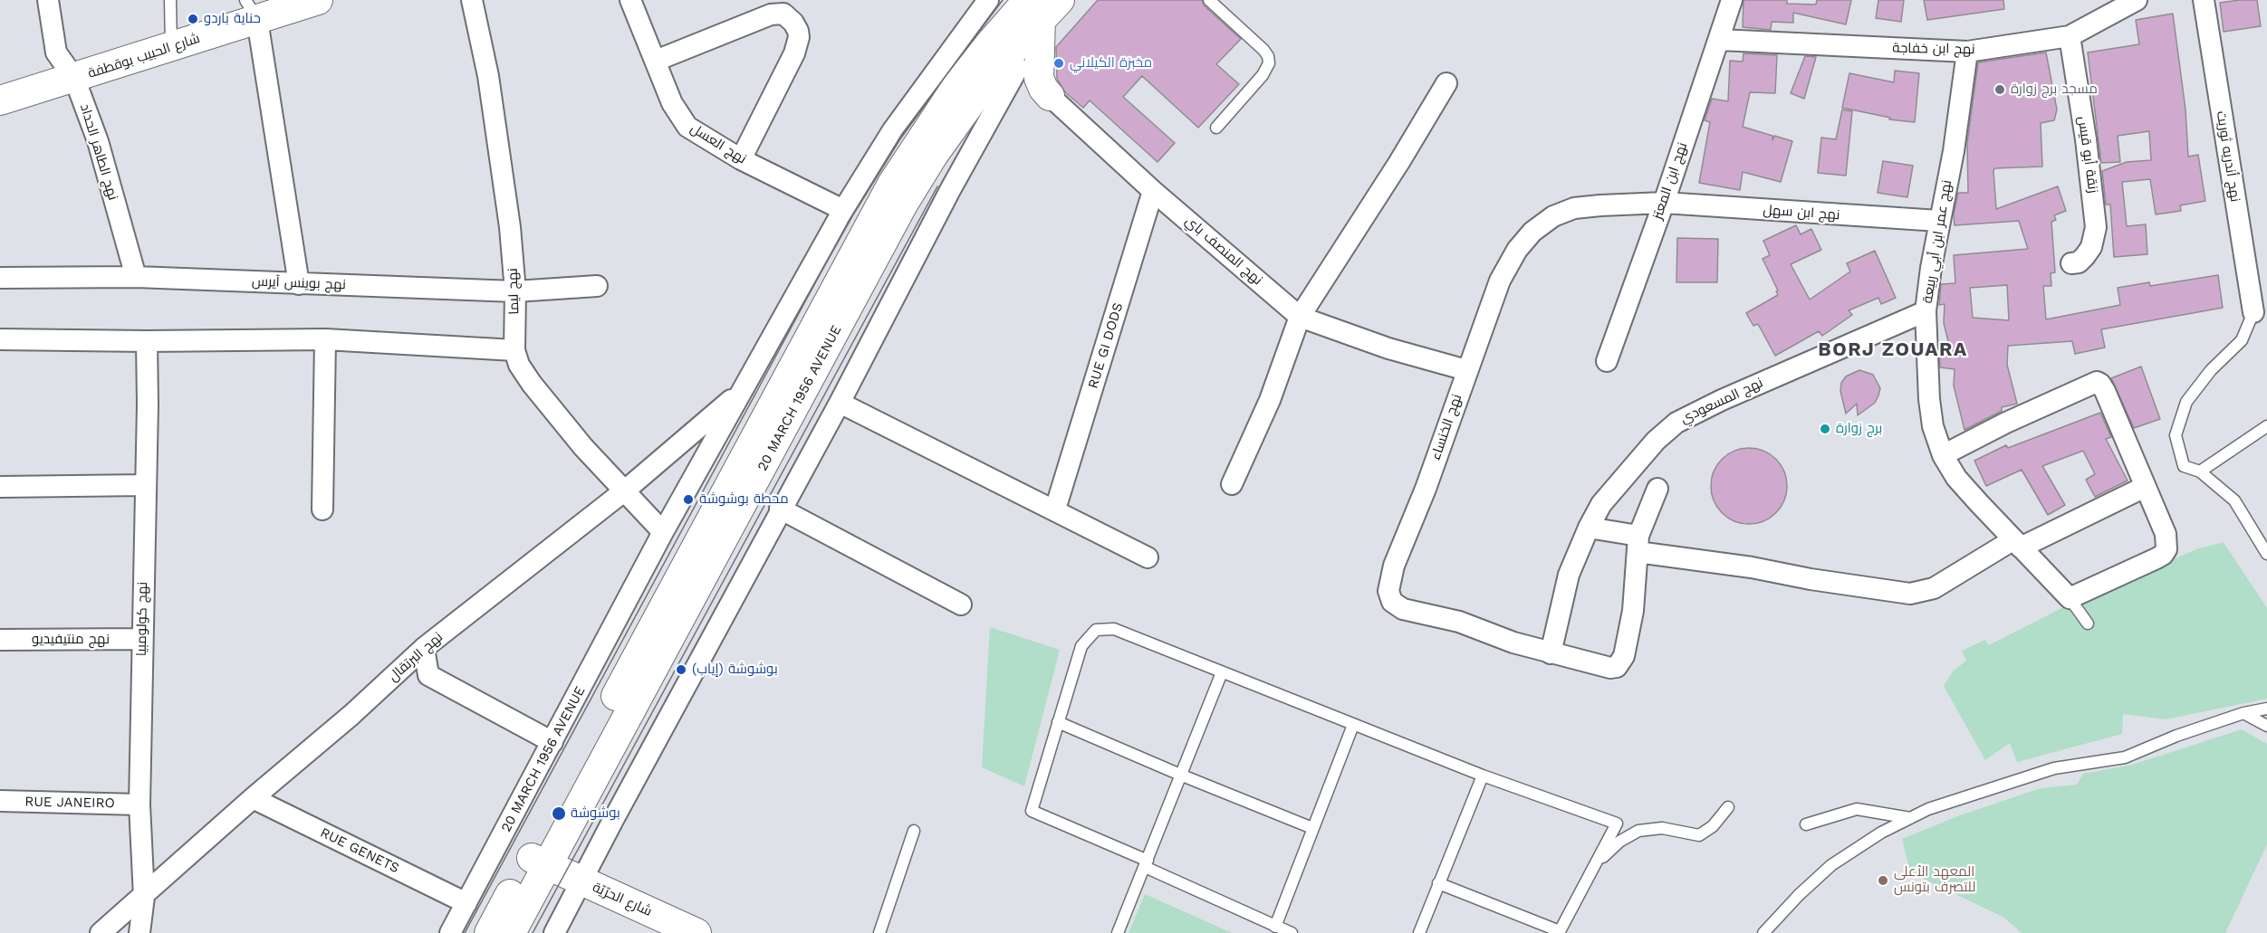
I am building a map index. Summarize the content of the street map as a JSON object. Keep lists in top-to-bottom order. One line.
{"streets":{"main road":["شارع الحبيب بوقطفة","20 MARCH 1956 AVENUE","شارع الحرّيّة"],"street":["نهج ابن خفاجة","نهج العسل","نهج الطاهر الحداد","زنقة أبو قيس","نهج أندريه ثوريت","نهج ابن المعتز","نهج ابن سهل","نهج عمر ابن أبي ربيعة","نهج المنصف باي","نهج بوينس آيرس","نهج ليما","RUE GI DODS","نهج المسعودي","نهج الخنساء","نهج كولومبيا","نهج منتيفيديو","نهج البرتقال","RUE JANEIRO","RUE GENETS"]},"crossings":[["نهج ابن خفاجة","زنقة أبو قيس"],["نهج ابن خفاجة","نهج ابن المعتز"],["نهج ابن خفاجة","نهج عمر ابن أبي ربيعة"],["شارع الحبيب بوقطفة","نهج الطاهر الحداد"],["نهج العسل","20 MARCH 1956 AVENUE"],["نهج الطاهر الحداد","نهج بوينس آيرس"],["نهج ابن المعتز","نهج ابن سهل"],["نهج ابن المعتز","نهج الخنساء"],["نهج ابن سهل","نهج عمر ابن أبي ربيعة"],["نهج ابن سهل","نهج الخنساء"],["نهج عمر ابن أبي ربيعة","نهج المسعودي"],["نهج المنصف باي","RUE GI DODS"],["نهج المنصف باي","20 MARCH 1956 AVENUE"],["نهج المنصف باي","نهج الخنساء"],["نهج بوينس آيرس","نهج ليما"],["نهج ليما","20 MARCH 1956 AVENUE"],["نهج ليما","نهج البرتقال"],["20 MARCH 1956 AVENUE","نهج البرتقال"],["20 MARCH 1956 AVENUE","RUE GENETS"],["20 MARCH 1956 AVENUE","شارع الحرّيّة"],["نهج المسعودي","نهج الخنساء"],["نهج كولومبيا","نهج منتيفيديو"],["نهج كولومبيا","نهج البرتقال"],["نهج كولومبيا","RUE JANEIRO"],["نهج البرتقال","RUE GENETS"]],"districts":["BORJ ZOUARA"],"places":["حناية باردو","مخبزة الكيلاني","مسجد برج زوارة","برج زوارة","محطة بوشوشة","بوشوشة (إياب)","بوشوشة","المعهد الأعلى للتصرف بتونس"]}
